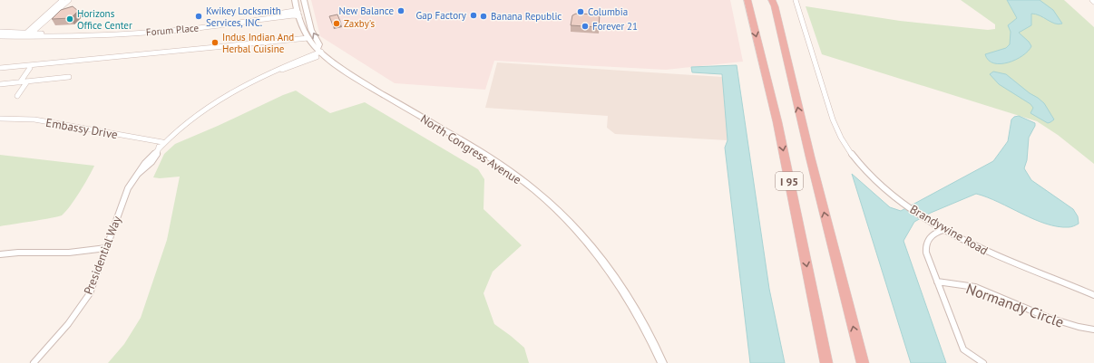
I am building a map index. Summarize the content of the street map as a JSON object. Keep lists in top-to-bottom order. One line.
{"streets":{"highway":["I 95"],"street":["Forum Place","Embassy Drive","North Congress Avenue","Brandywine Road","Presidential Way","Normandy Circle"]},"crossings":[["Forum Place","North Congress Avenue"],["Embassy Drive","Presidential Way"],["North Congress Avenue","Presidential Way"]],"places":["New Balance","Columbia","Gap Factory","Kwikey Locksmith Services, INC.","Banana Republic","Horizons Office Center","Zaxby's","Forever 21","Indus Indian And Herbal Cuisine"]}
